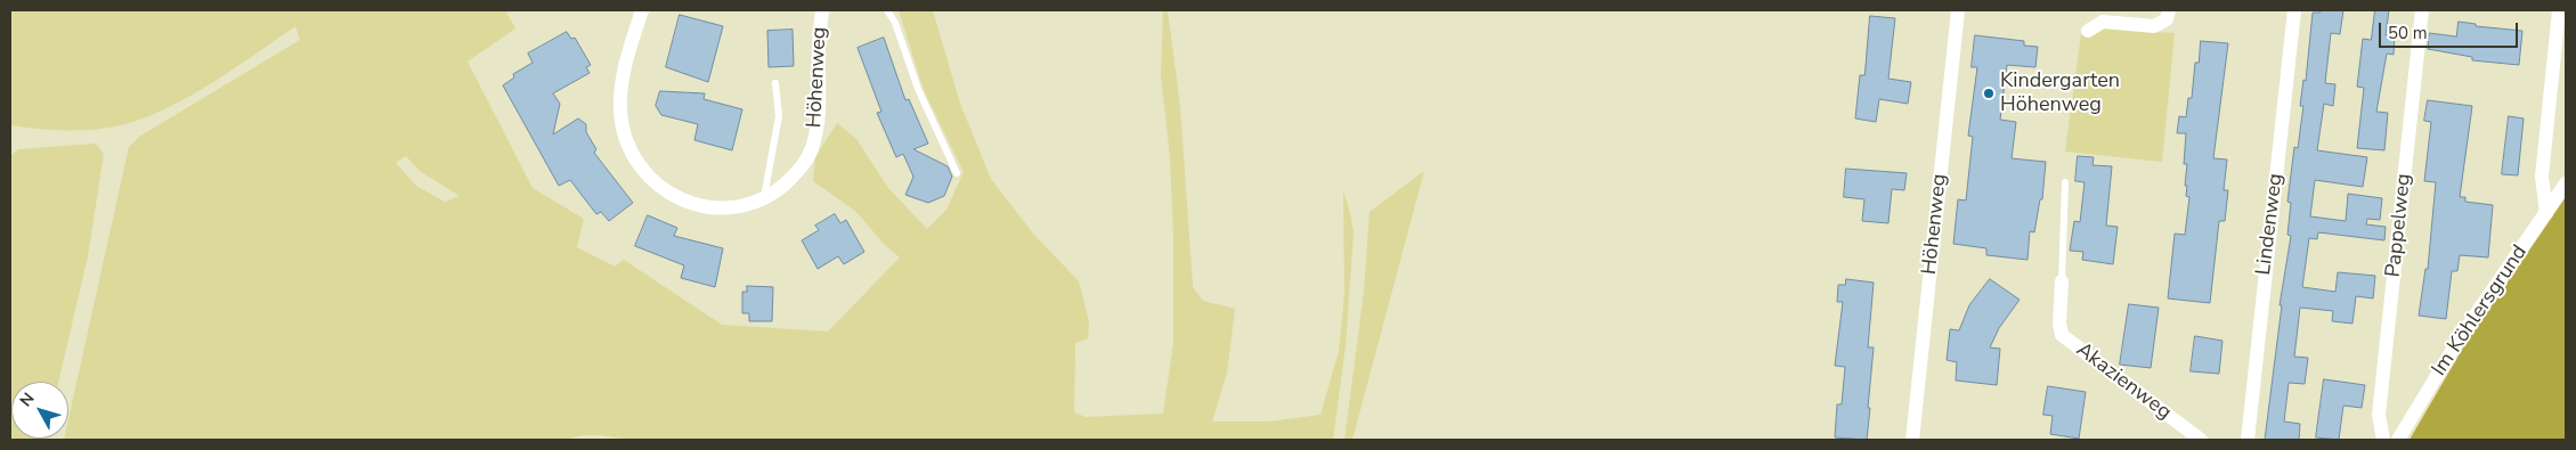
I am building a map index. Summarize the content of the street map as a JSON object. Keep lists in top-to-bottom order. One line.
{"streets":{"street":["Höhenweg","Lindenweg","Pappelweg","Im Köhlersgrund","Akazienweg"]},"places":["Kindergarten Höhenweg"],"scale_bar":"50 m","north":"top left"}
